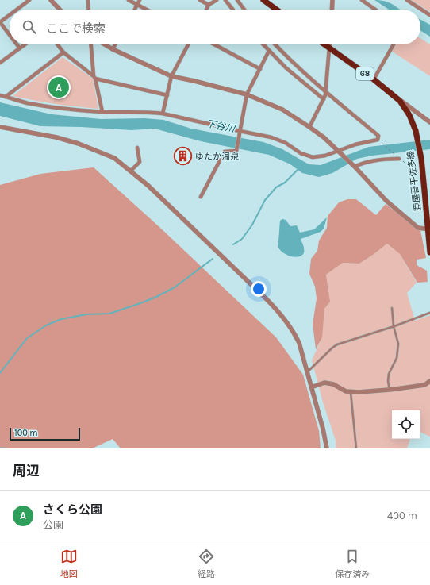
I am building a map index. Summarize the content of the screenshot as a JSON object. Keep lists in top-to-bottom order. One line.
{"streets":{"main road":["68","鹿屋吾平佐多線"]},"water":["下谷川"],"places":{"building":["ゆたか温泉"]},"scale_bar":"100 m","page":{"search":"ここで検索","pins":"A","scale":"100 m","heading":"周辺","list":[{"mark":"A","name":"さくら公園","note":"公園","value":"400 m"}],"nav":["地図","経路","保存済み"]}}
